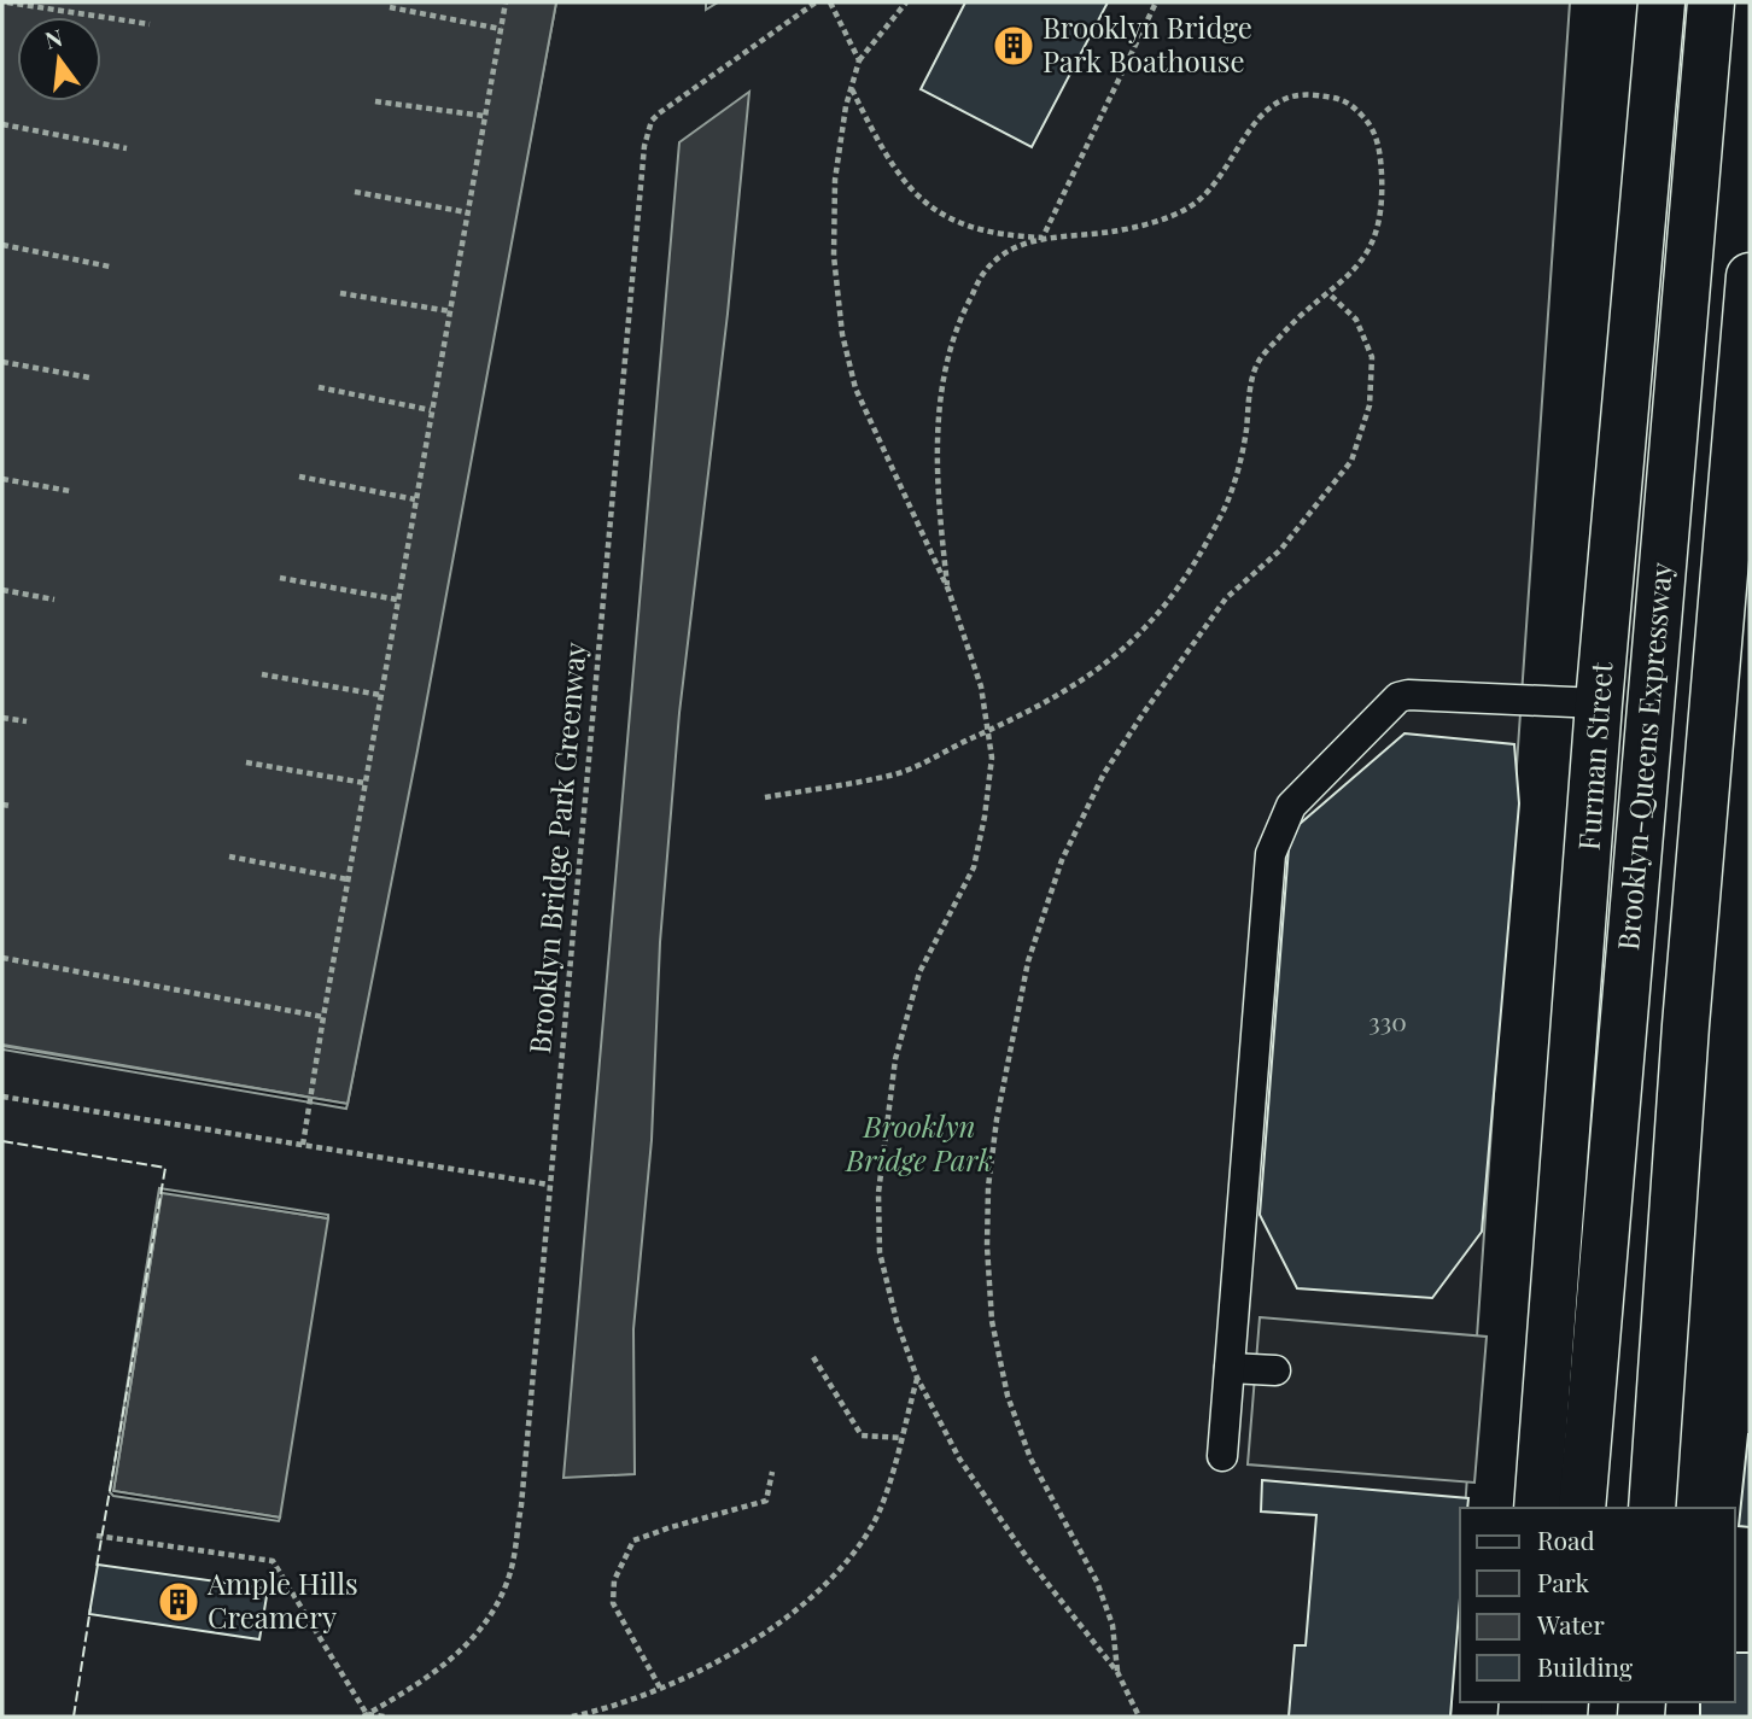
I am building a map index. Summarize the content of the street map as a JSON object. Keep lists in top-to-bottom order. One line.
{"streets":{"main road":["Furman Street","Brooklyn-Queens Expressway"],"path":["Brooklyn Bridge Park Greenway"]},"parks":["Brooklyn Bridge Park"],"places":{"building":["Brooklyn Bridge Park Boathouse","Ample Hills Creamery"]},"house_numbers":["330"],"legend":["Road","Park","Water","Building"],"north":"top"}
